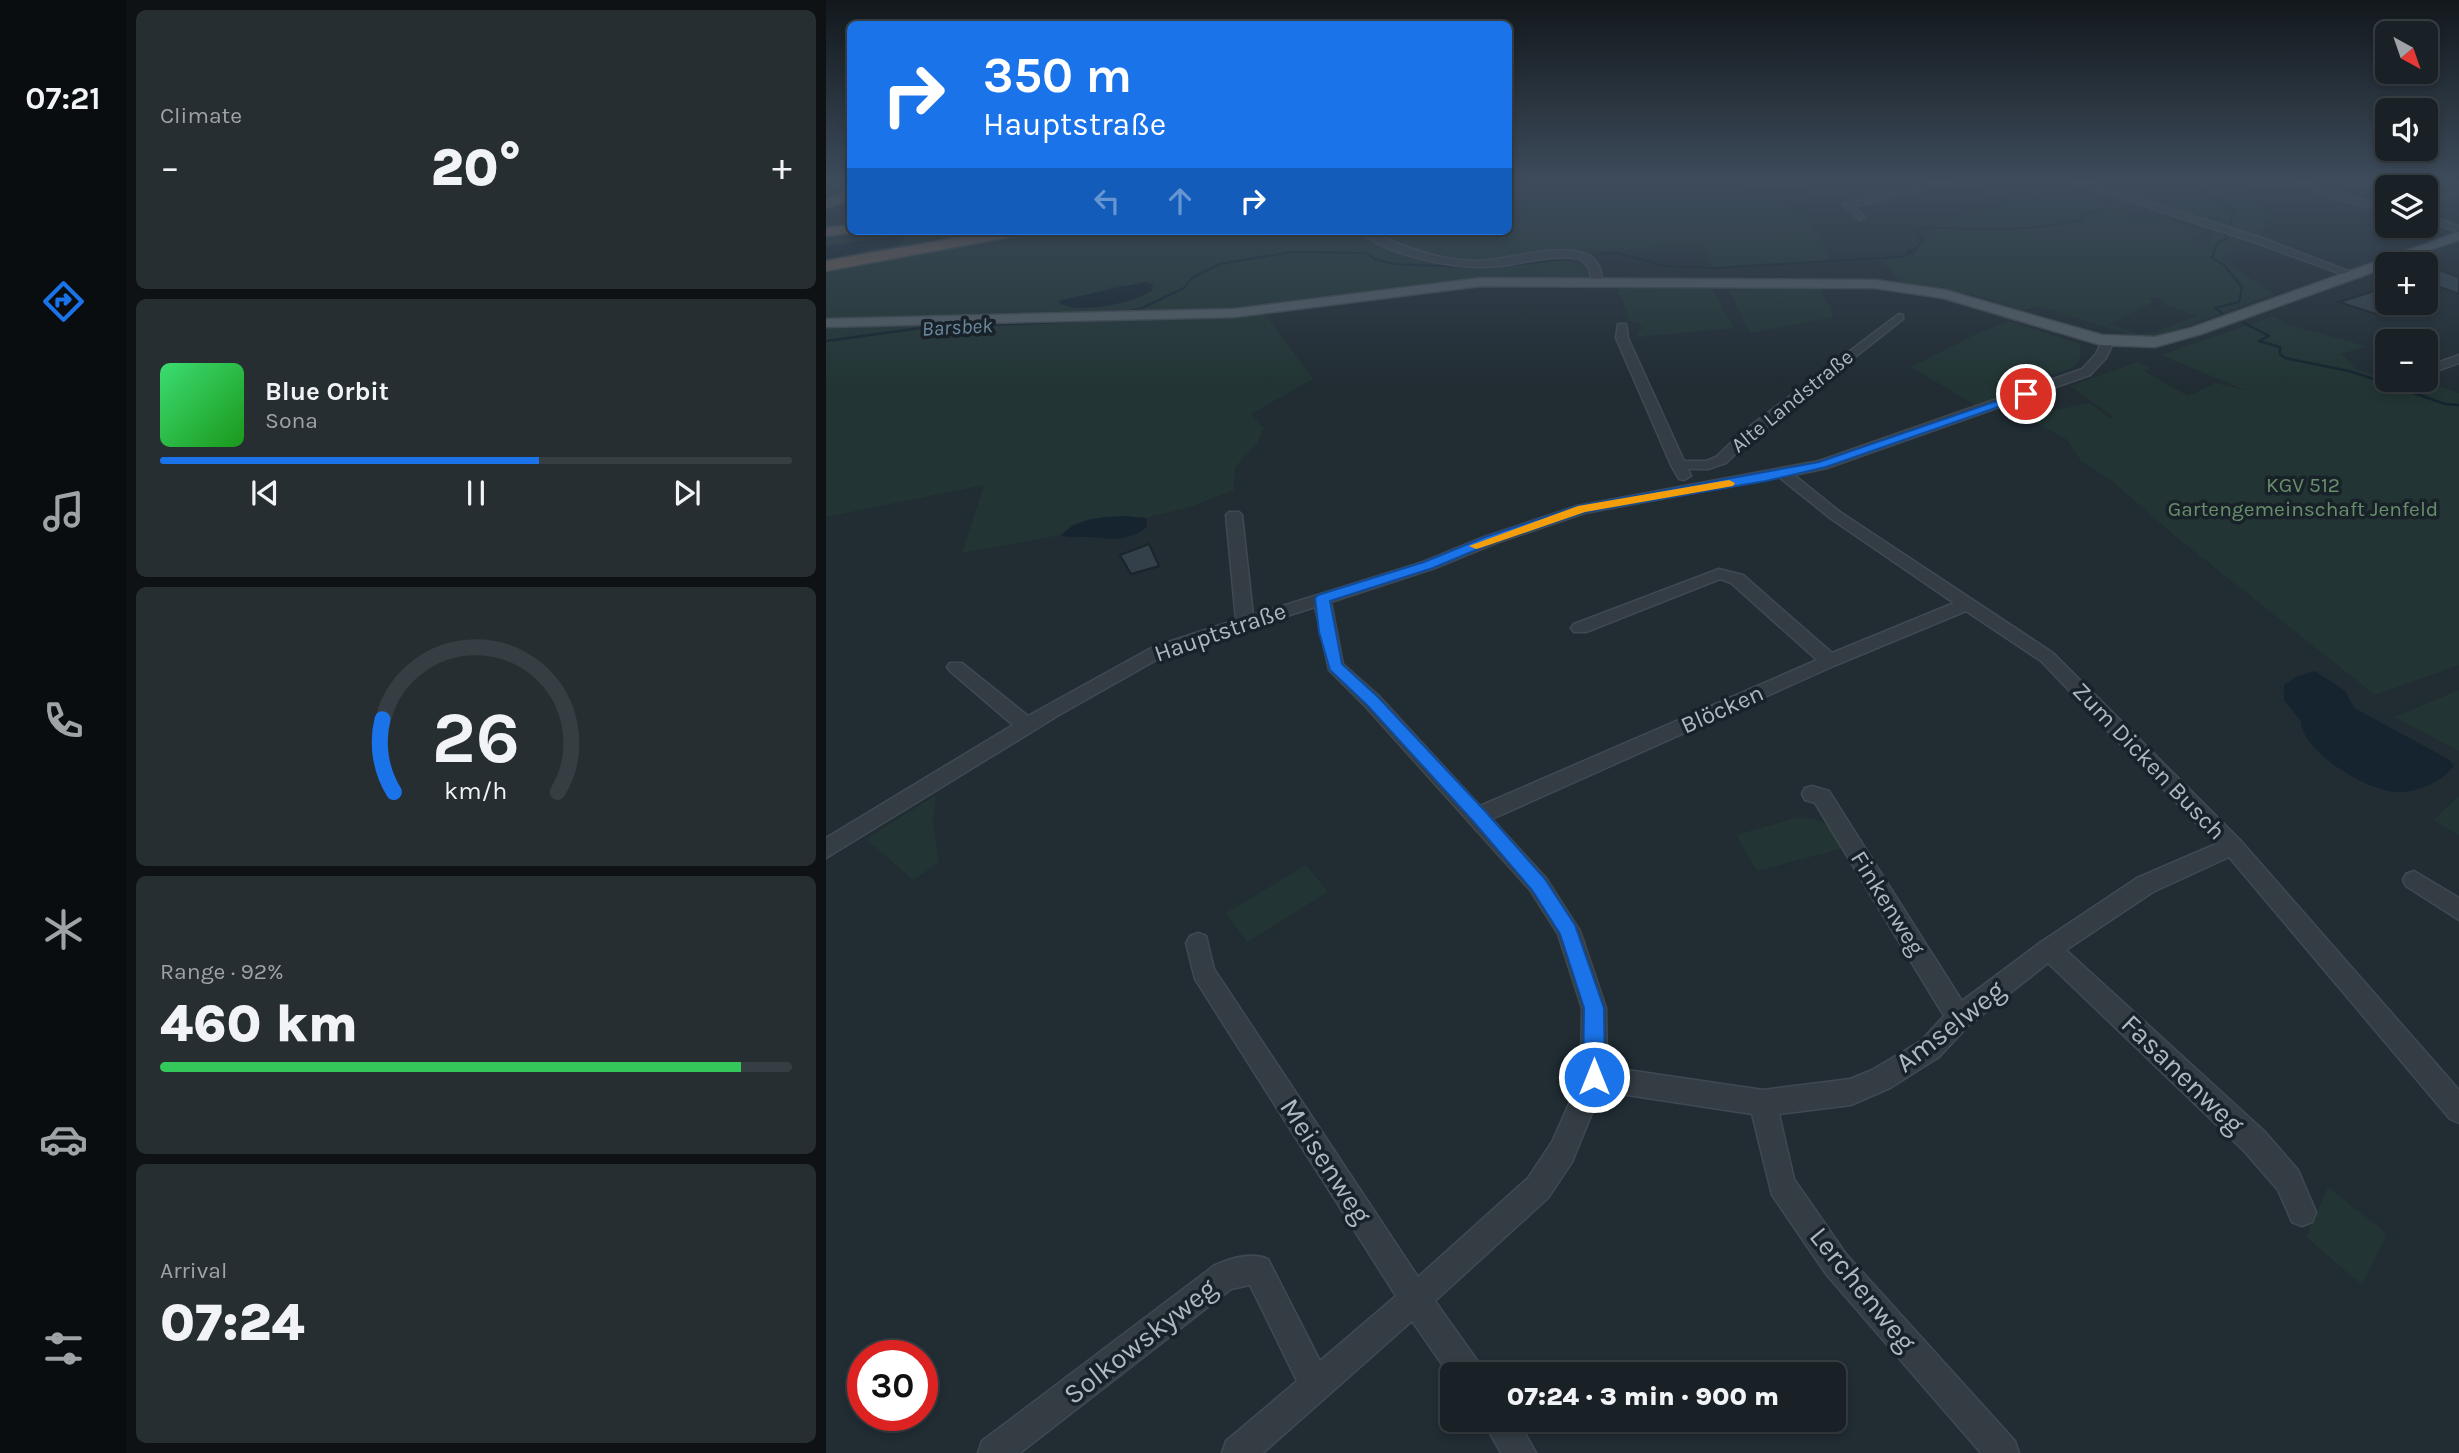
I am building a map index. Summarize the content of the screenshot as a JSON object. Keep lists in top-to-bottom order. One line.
{"streets":{"street":["Alte Landstraße","Hauptstraße","Blöcken","Zum Dicken Busch","Finkenweg","Amselweg","Fasanenweg","Meisenweg","Lerchenweg","Solkowskyweg"]},"crossings":[["Hauptstraße","Zum Dicken Busch"],["Blöcken","Zum Dicken Busch"],["Zum Dicken Busch","Amselweg"],["Finkenweg","Amselweg"],["Amselweg","Fasanenweg"],["Amselweg","Lerchenweg"]],"water":["Barsbek"],"parks":["KGV 512 Gartengemeinschaft Jenfeld"],"north":"bottom right","page":{"tabs":"07:21","tile":["Climate",["Range · 92%","460 km"],["Arrival","07:24"]],"map_buttons":["+","−"],"turn":["350 m","Hauptstraße"],"heat":["−","20°","+"],"song":["Blue Orbit","Sona"],"limit":"30","trip":"07:24 · 3 min · 900 m","gauge":["26","km/h"]}}
